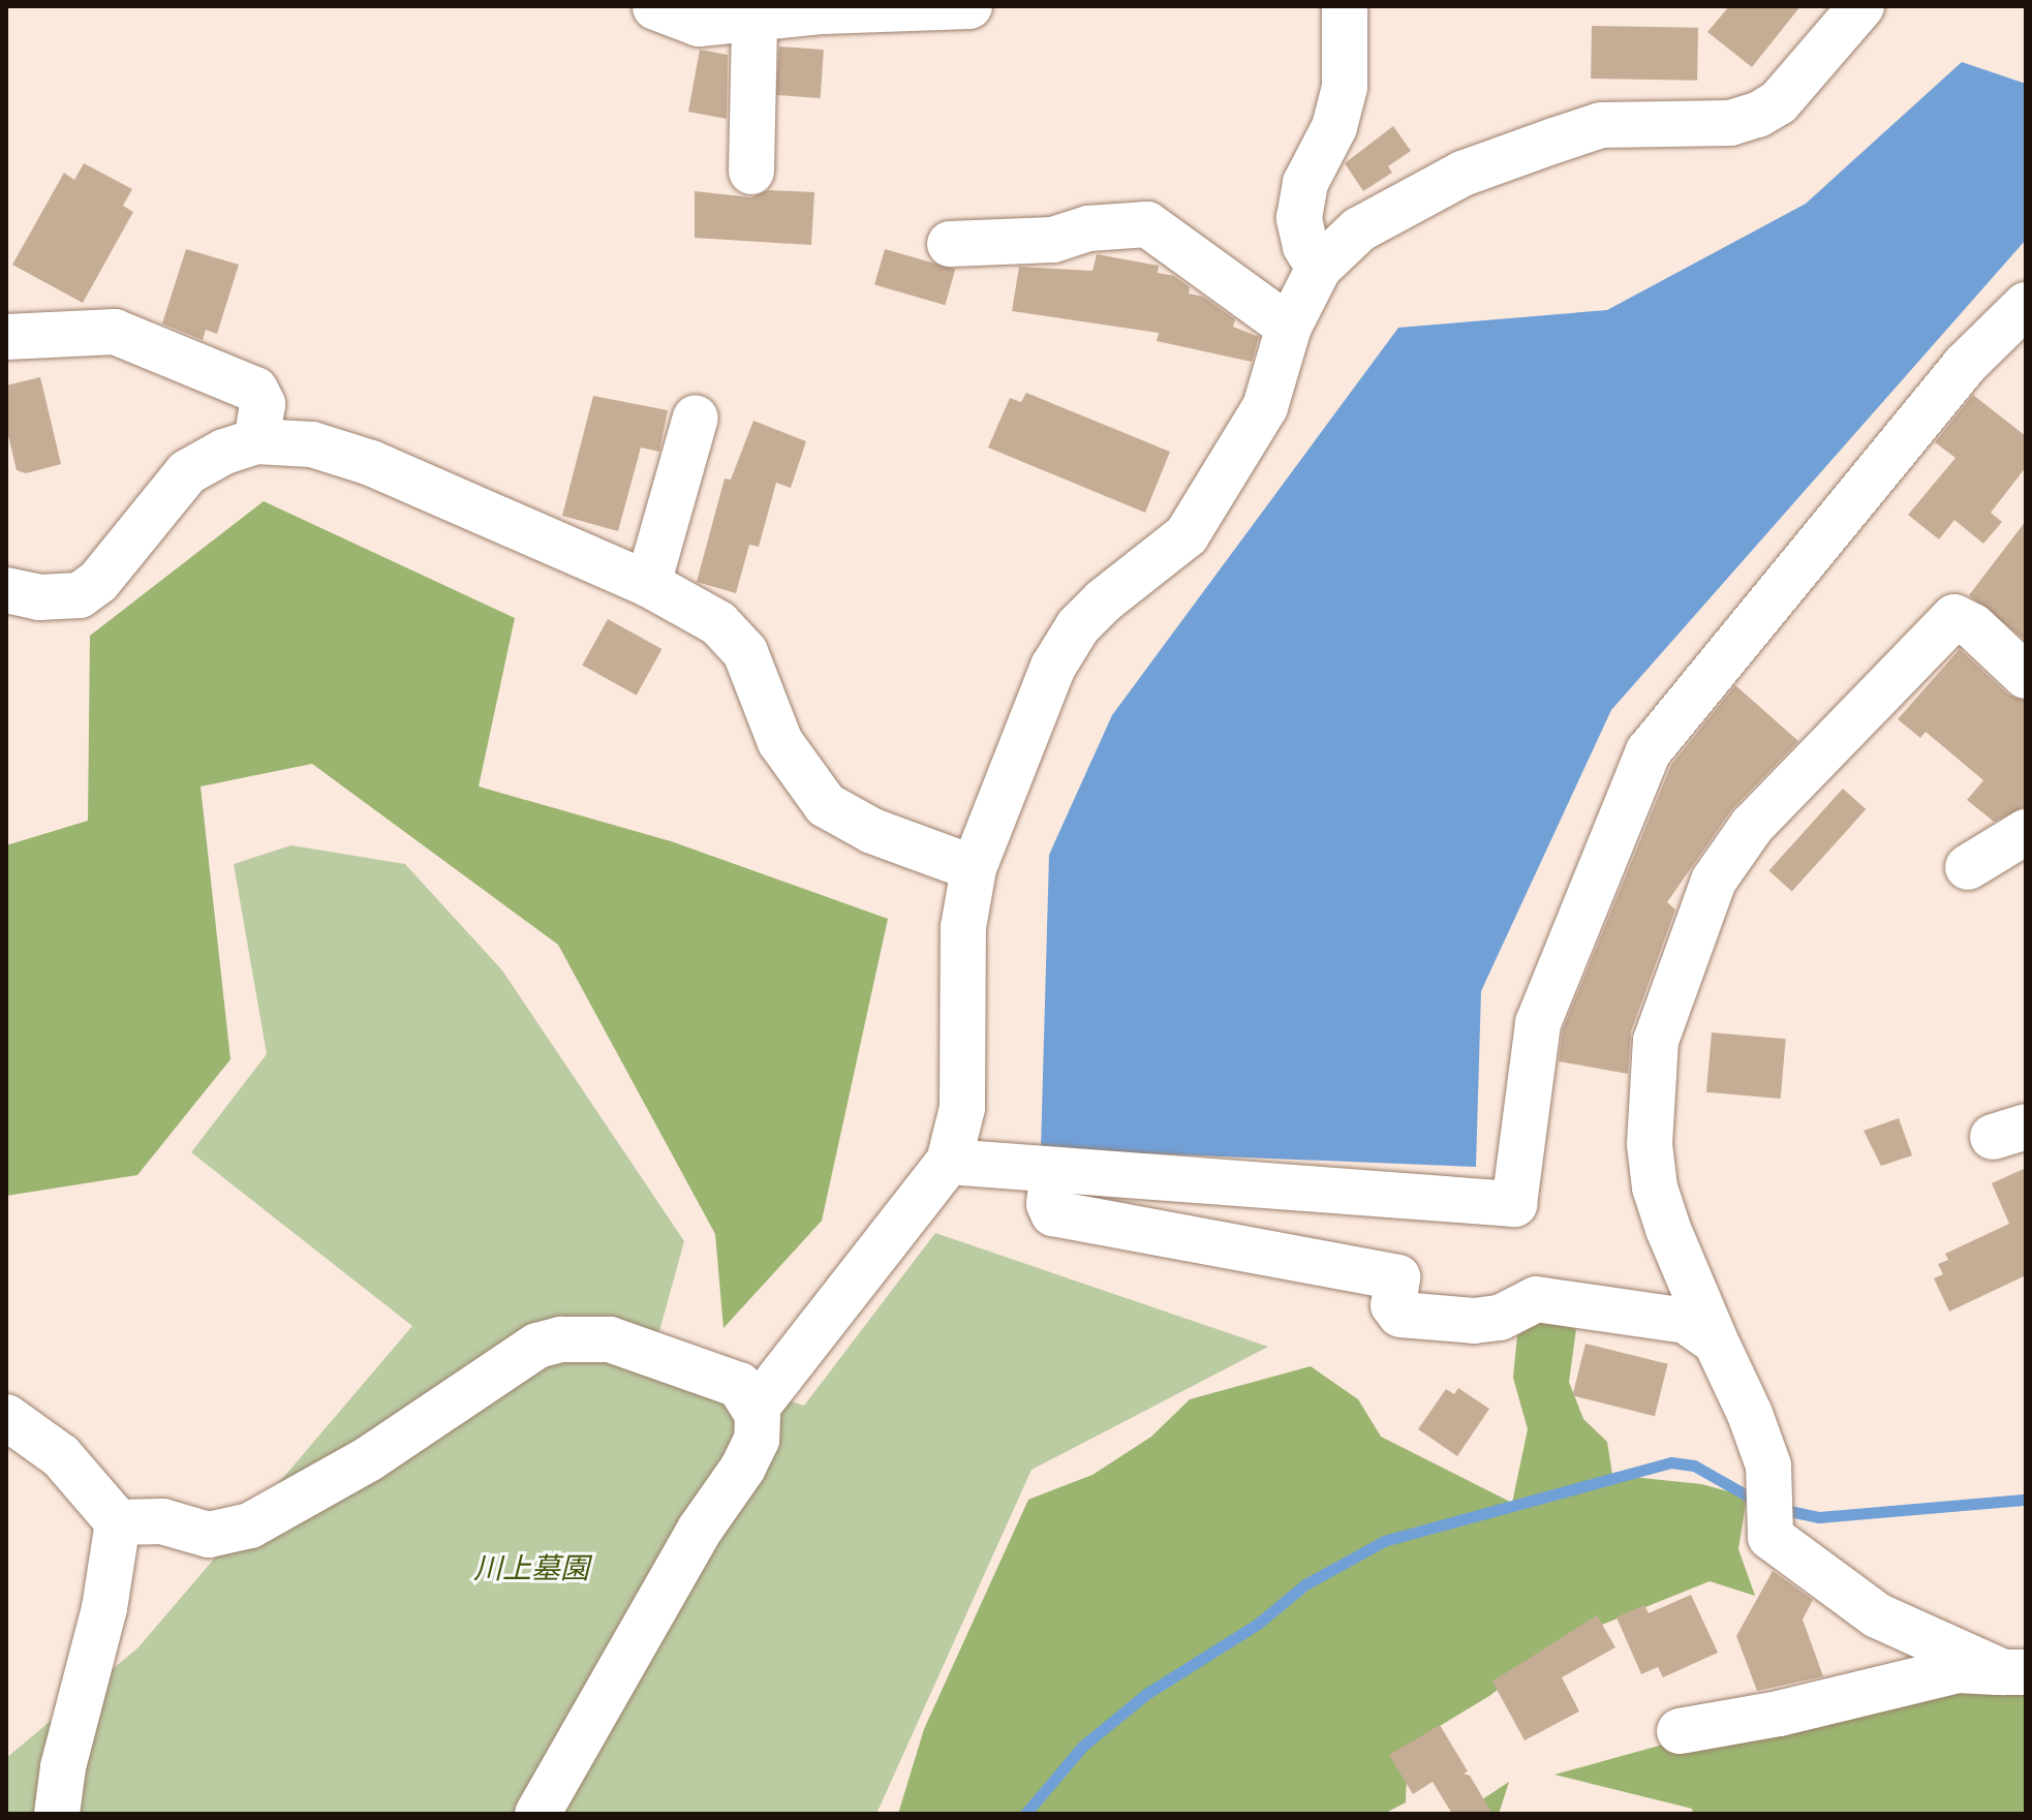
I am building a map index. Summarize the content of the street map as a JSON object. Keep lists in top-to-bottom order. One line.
{"parks":["川上墓園"]}
